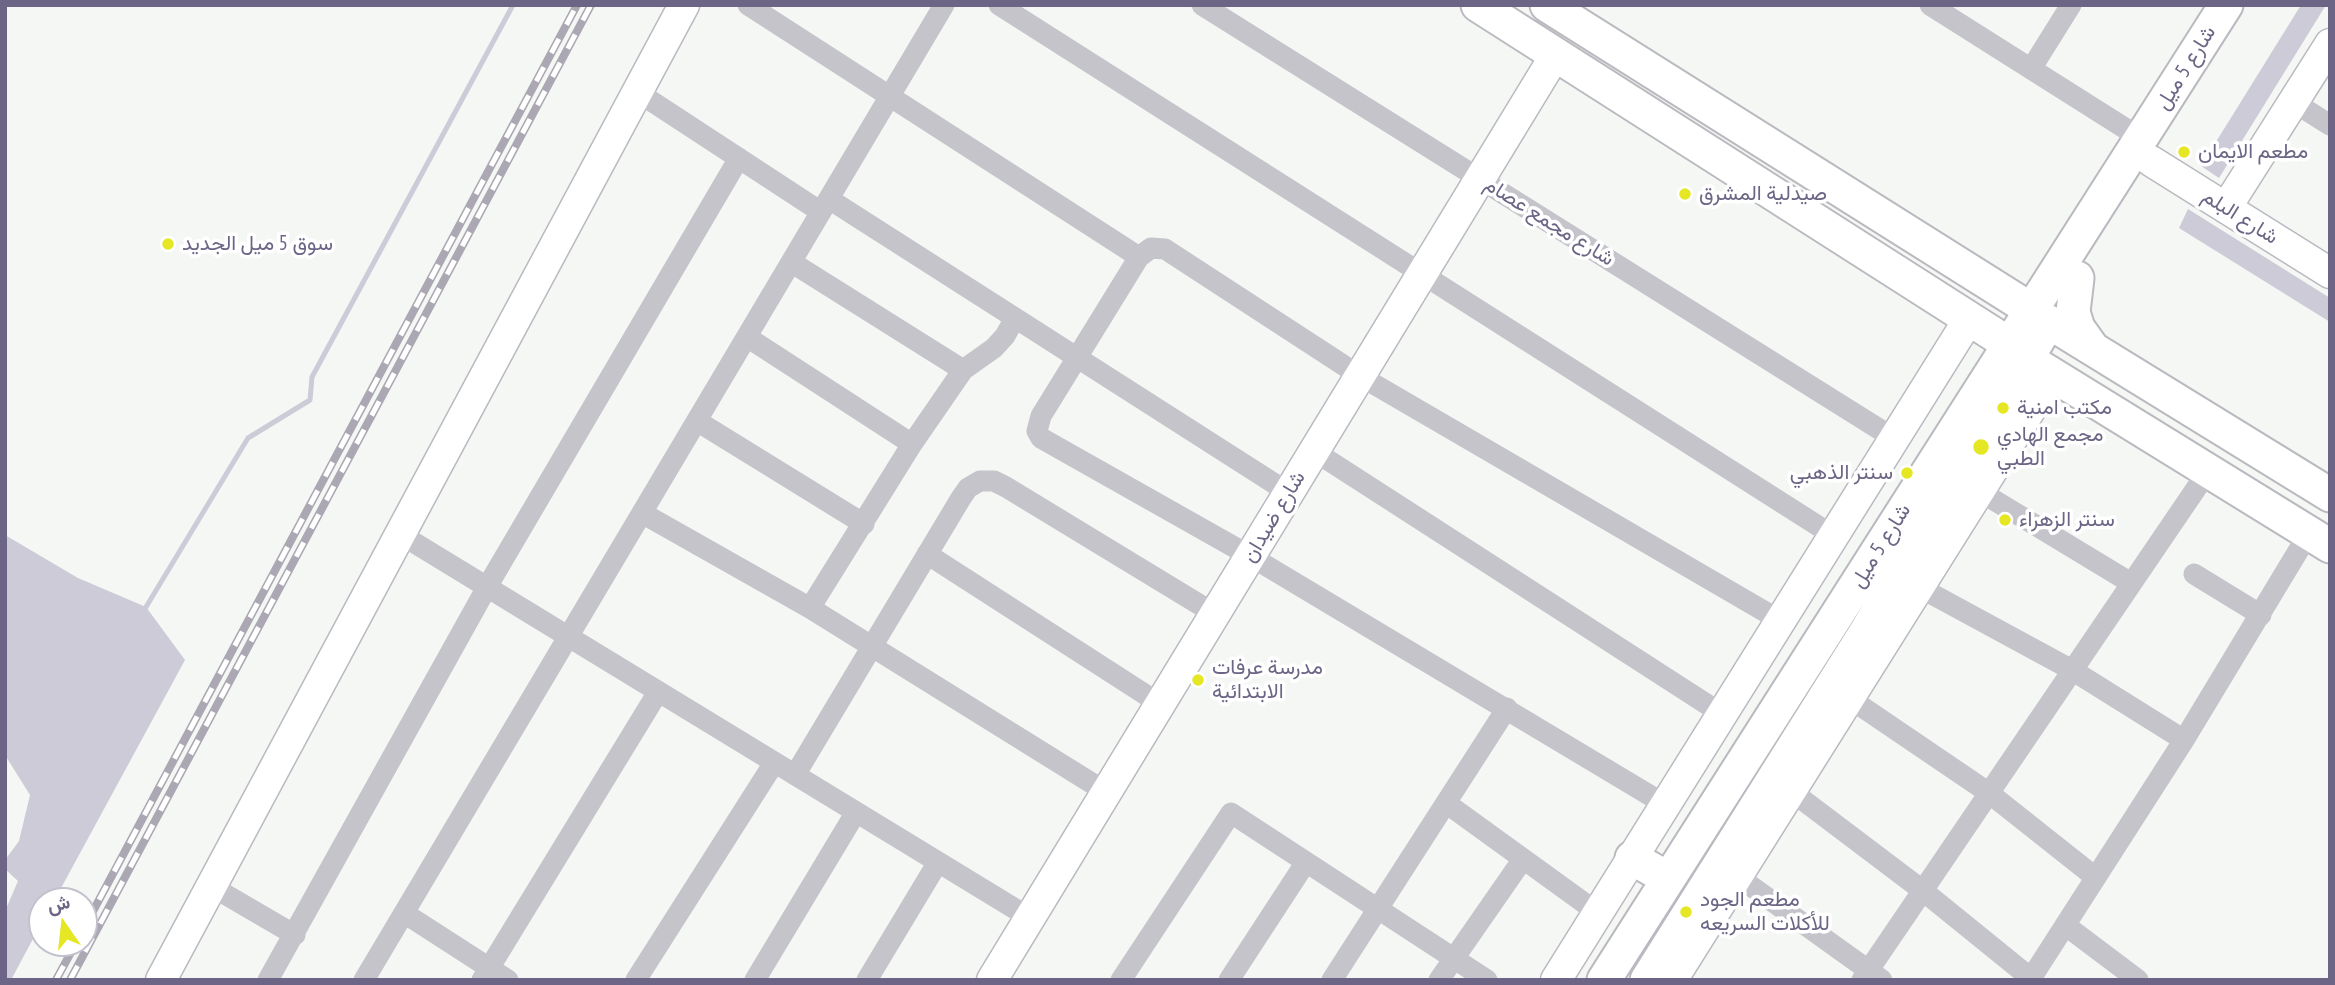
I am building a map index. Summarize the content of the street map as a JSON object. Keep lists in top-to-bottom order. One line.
{"streets":{"main road":["شارع 5 ميل"],"street":["شارع البلم","شارع مجمع عصام","شارع ضيدان"]},"crossings":[["شارع 5 ميل","شارع البلم"],["شارع مجمع عصام","شارع ضيدان"]],"places":["مطعم الايمان","صيدلية المشرق","سوق 5 ميل الجديد","مكتب امنية","مجمع الهادي الطبي","سنتر الذهبي","سنتر الزهراء","مدرسة عرفات الابتدائية","مطعم الجود للأكلات السريعه"],"north":"top"}
